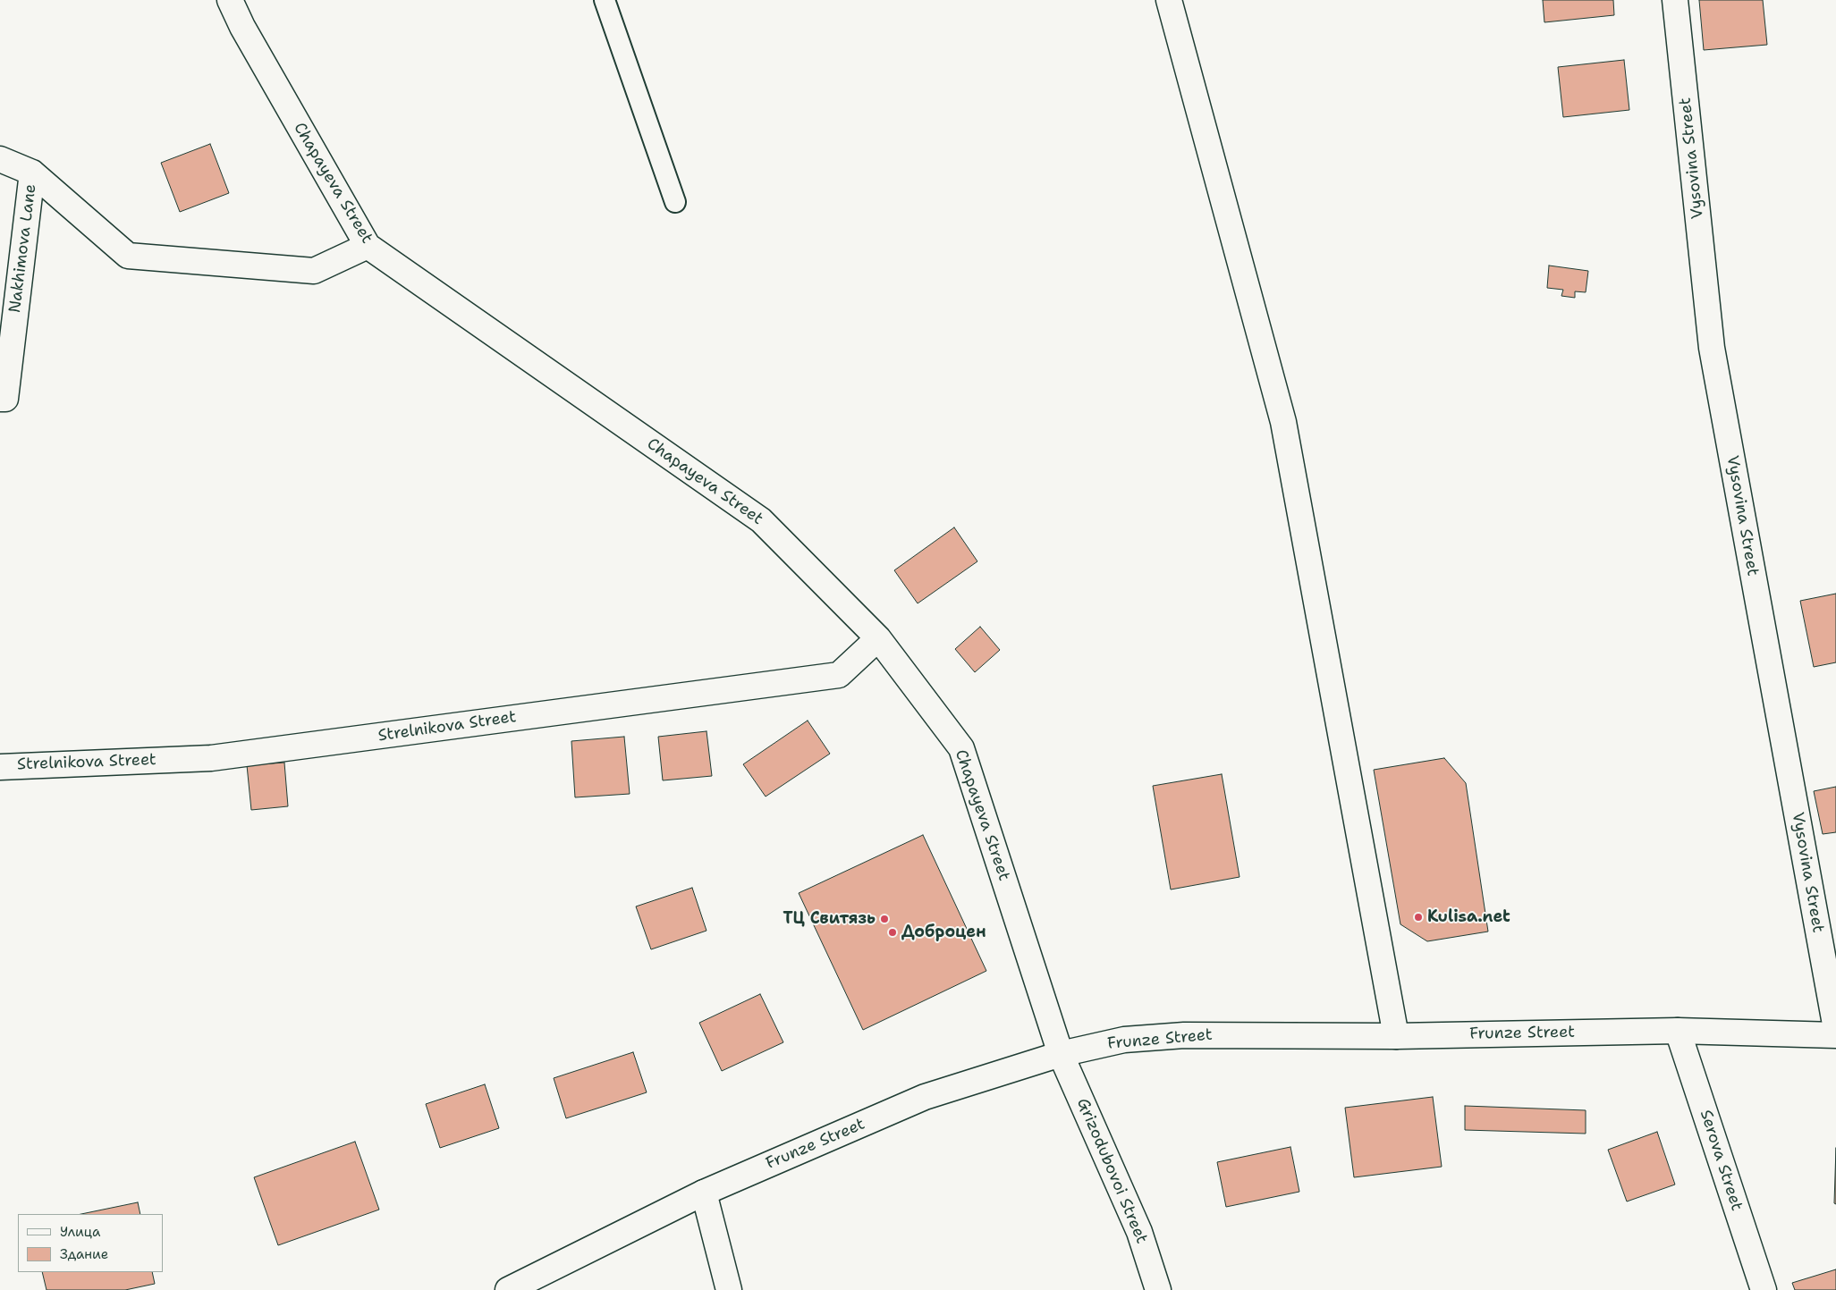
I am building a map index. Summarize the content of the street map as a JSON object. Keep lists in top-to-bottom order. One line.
{"streets":{"street":["Vysovina Street","Chapayeva Street","Nakhimova Lane","Strelnikova Street","Frunze Street","Serova Street","Grizodubovoi Street"]},"crossings":[["Chapayeva Street","Strelnikova Street"],["Chapayeva Street","Frunze Street"],["Chapayeva Street","Grizodubovoi Street"],["Frunze Street","Serova Street"],["Frunze Street","Grizodubovoi Street"]],"places":["Kulisa.net","ТЦ Свитязь","Доброцен"],"legend":["Улица","Здание"]}
